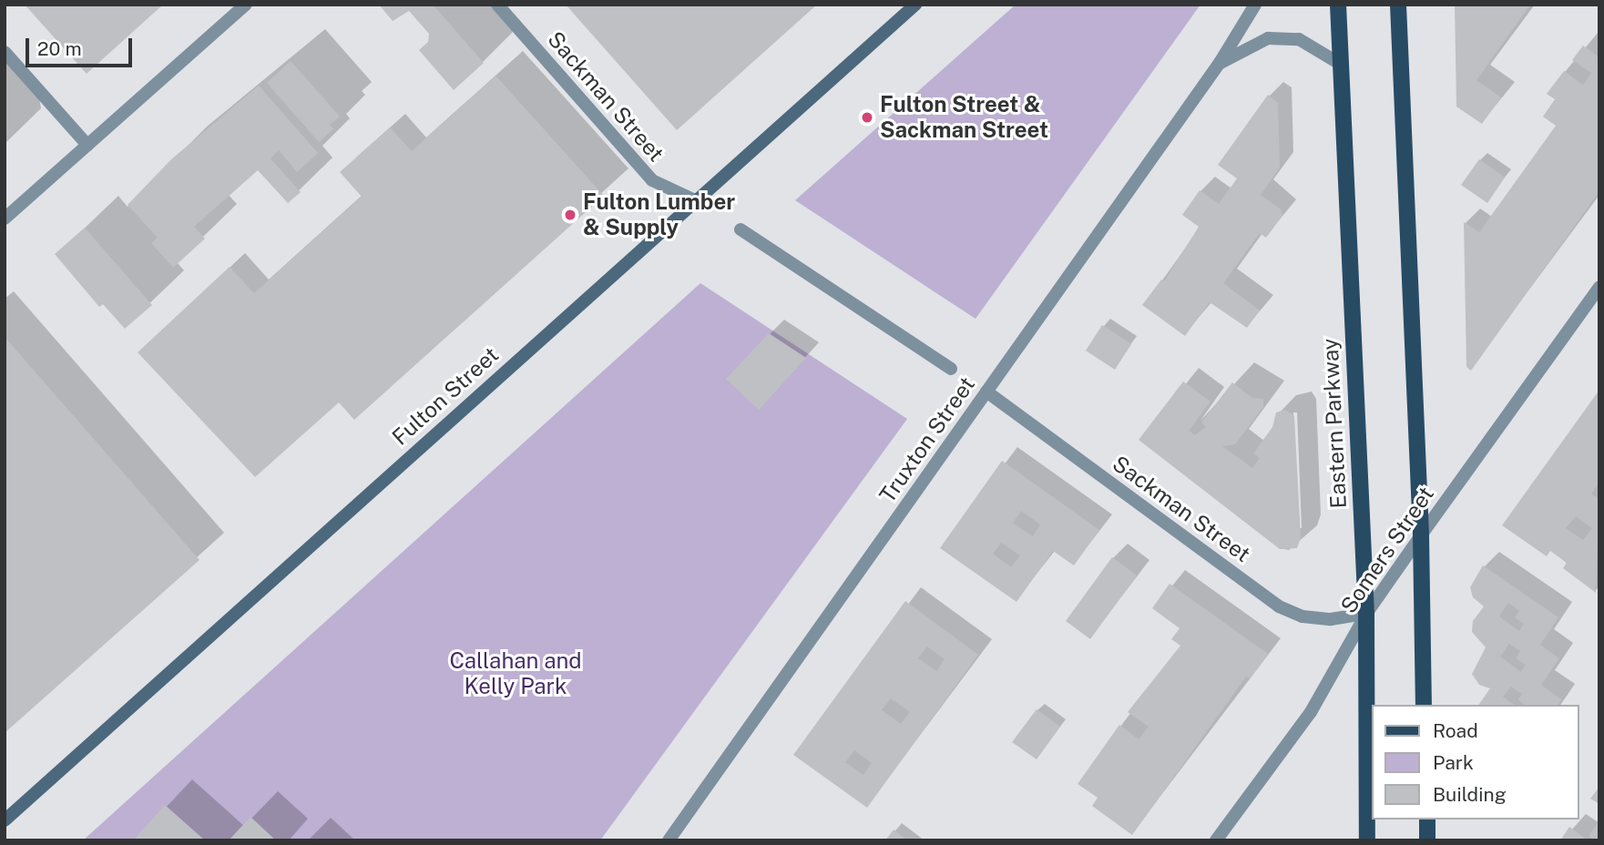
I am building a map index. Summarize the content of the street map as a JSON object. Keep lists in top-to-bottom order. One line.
{"streets":{"main road":["Fulton Street","Eastern Parkway"],"street":["Sackman Street","Truxton Street","Somers Street"]},"crossings":[["Sackman Street","Fulton Street"],["Sackman Street","Eastern Parkway"],["Sackman Street","Truxton Street"],["Sackman Street","Somers Street"],["Eastern Parkway","Truxton Street"],["Eastern Parkway","Somers Street"]],"parks":["Callahan and Kelly Park"],"places":["Fulton Street & Sackman Street","Fulton Lumber & Supply"],"legend":["Road","Park","Building"],"scale_bar":"20 m"}
